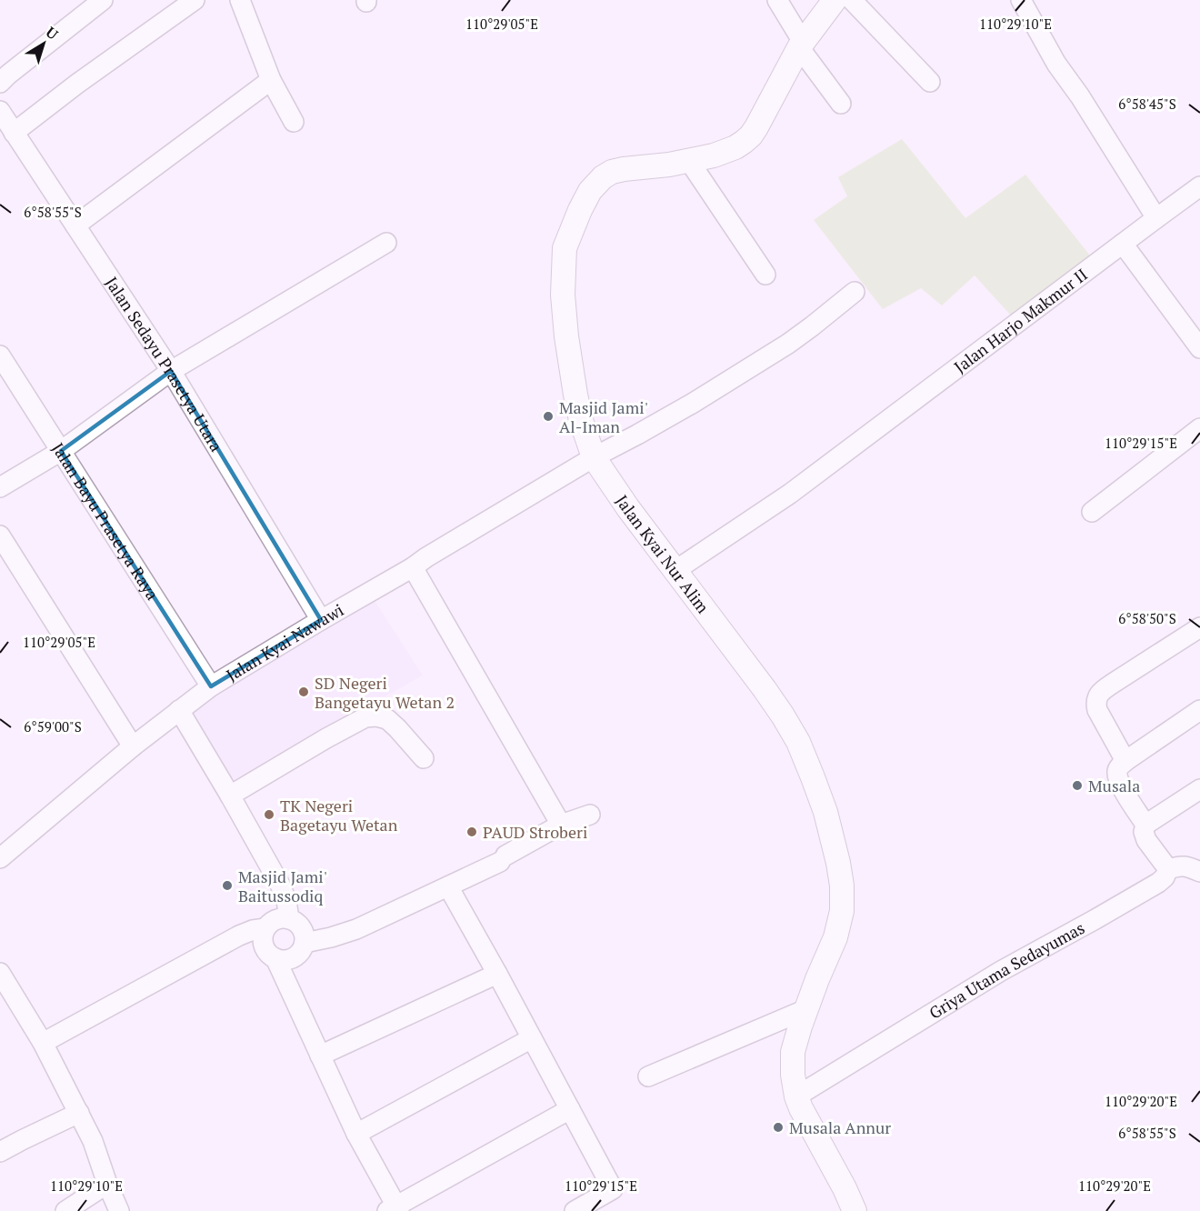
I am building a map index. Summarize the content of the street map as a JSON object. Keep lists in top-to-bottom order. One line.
{"streets":{"street":["Jalan Harjo Makmur II","Jalan Sedayu Prasetya Utara","Jalan Bayu Prasetya Raya","Jalan Kyai Nur Alim","Jalan Kyai Nawawi","Griya Utama Sedayumas"]},"crossings":[["Jalan Harjo Makmur II","Jalan Kyai Nur Alim"],["Jalan Sedayu Prasetya Utara","Jalan Kyai Nawawi"],["Jalan Bayu Prasetya Raya","Jalan Kyai Nawawi"],["Jalan Kyai Nur Alim","Jalan Kyai Nawawi"],["Jalan Kyai Nur Alim","Griya Utama Sedayumas"]],"places":["Masjid Jami' Al-Iman","SD Negeri Bangetayu Wetan 2","Musala","TK Negeri Bagetayu Wetan","PAUD Stroberi","Masjid Jami' Baitussodiq","Musala Annur"],"north":"top right","coordinates":["110°29'05\"E","110°29'10\"E","6°58'45\"S","6°58'55\"S","110°29'15\"E","6°58'50\"S","6°59'00\"S","110°29'20\"E"]}
